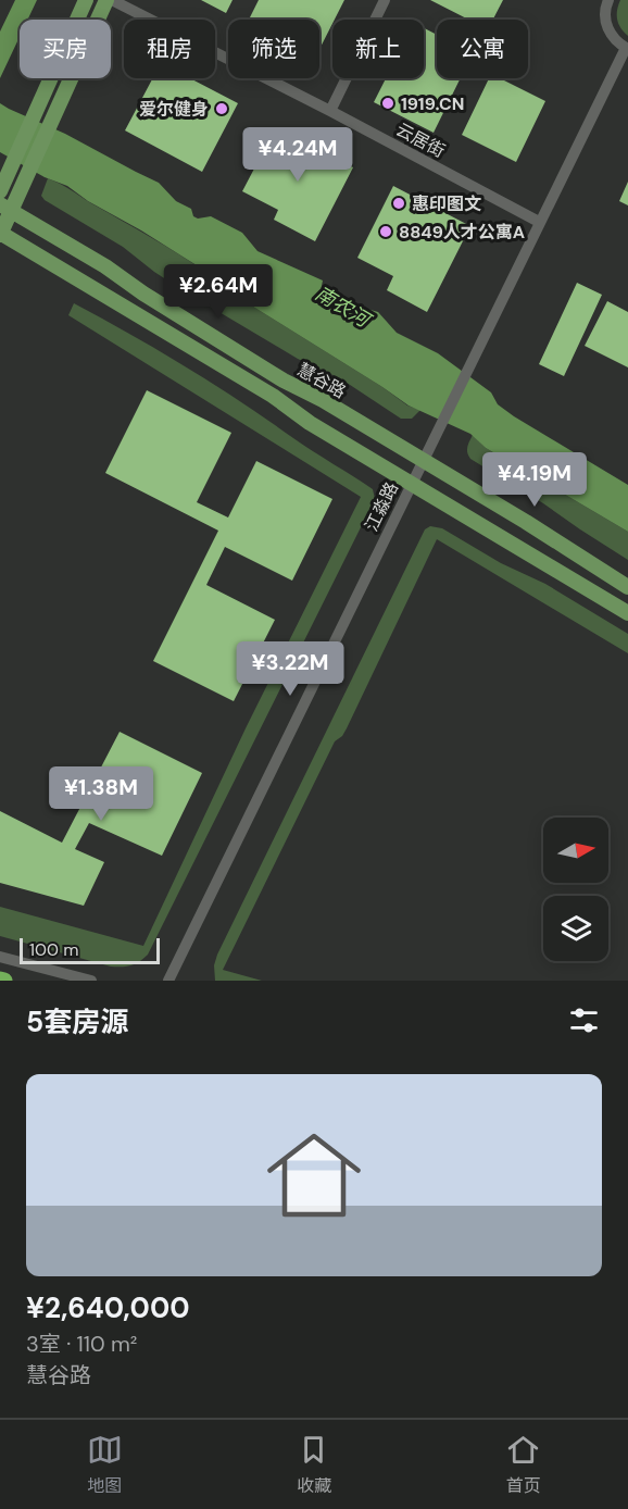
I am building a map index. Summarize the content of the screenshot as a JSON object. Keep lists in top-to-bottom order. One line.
{"streets":{"main road":["慧谷路"],"street":["云居街","江淼路"]},"crossings":[["云居街","江淼路"],["慧谷路","江淼路"]],"water":["南农河"],"places":["1919.CN","爱尔健身","惠印图文","8849人才公寓A"],"scale_bar":"100 m","north":"right","page":{"chip":["买房","租房","筛选","新上","公寓"],"price":["¥4.24M","¥2.64M","¥4.19M","¥3.22M","¥1.38M"],"scale":"100 m","heading":"5套房源","list":[{"name":"¥2,640,000","note":"3室 · 110 m² · 慧谷路"}],"tabs":["地图","收藏","首页"]}}
